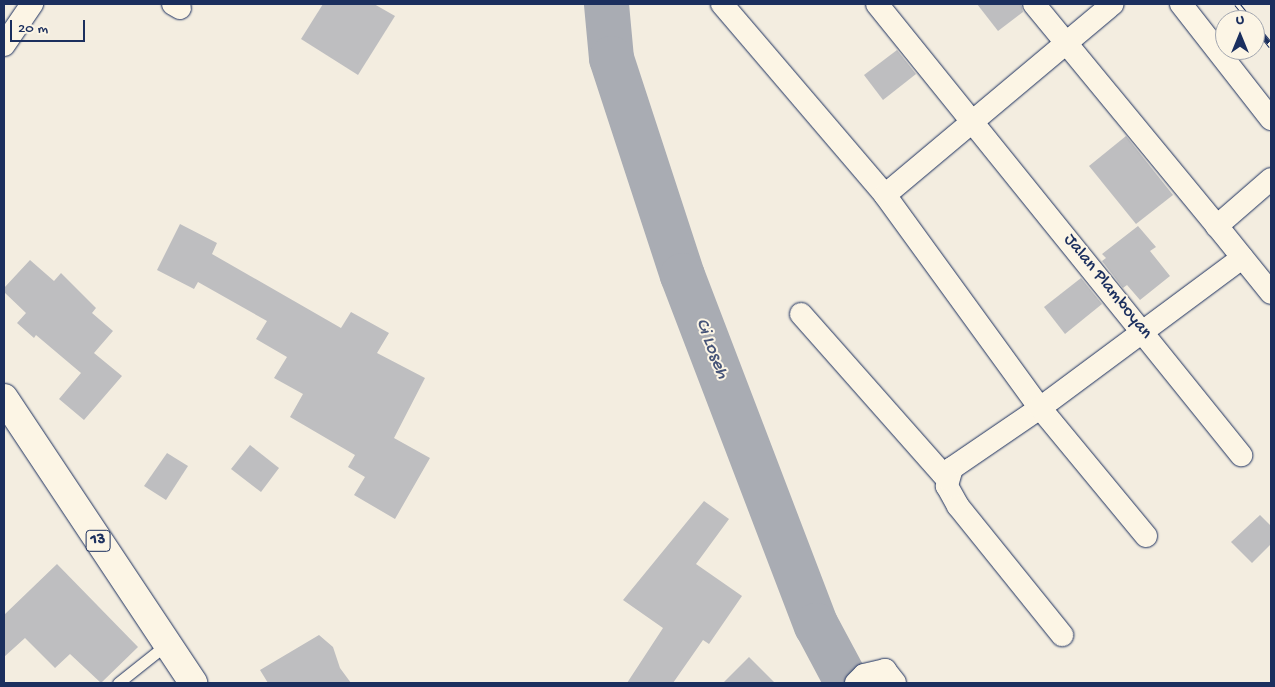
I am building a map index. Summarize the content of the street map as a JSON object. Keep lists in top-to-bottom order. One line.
{"streets":{"highway":["13"],"street":["Jalan Plamboyan"]},"water":["Ci Loseh"],"scale_bar":"20 m","north":"top"}
